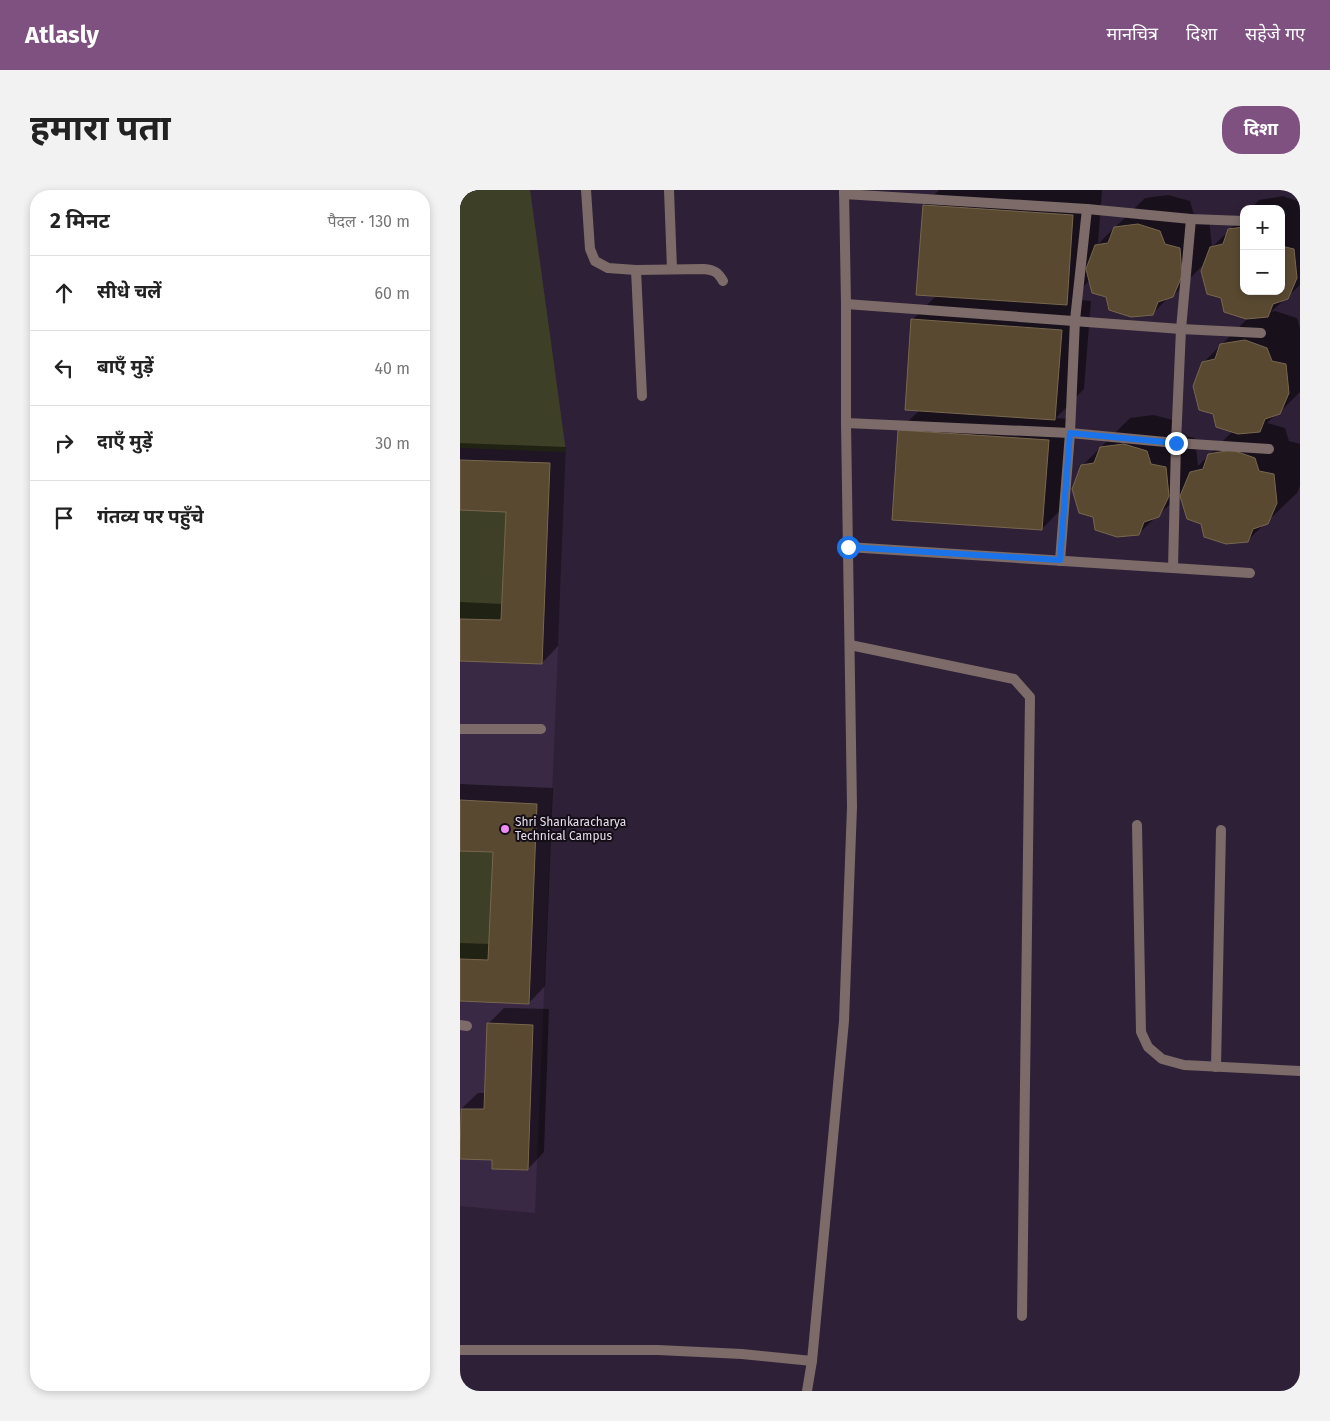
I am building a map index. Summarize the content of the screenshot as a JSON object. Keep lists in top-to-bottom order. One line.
{"places":["Shri Shankaracharya Technical Campus"],"page":{"header":"Atlasly","nav":["मानचित्र","दिशा","सहेजे गए"],"buttons":"दिशा","title":"हमारा पता","heading":["2 मिनट","पैदल · 130 m"],"map_buttons":["+","−"],"list":[["सीधे चलें","60 m"],["बाएँ मुड़ें","40 m"],["दाएँ मुड़ें","30 m"],"गंतव्य पर पहुँचे"]}}
